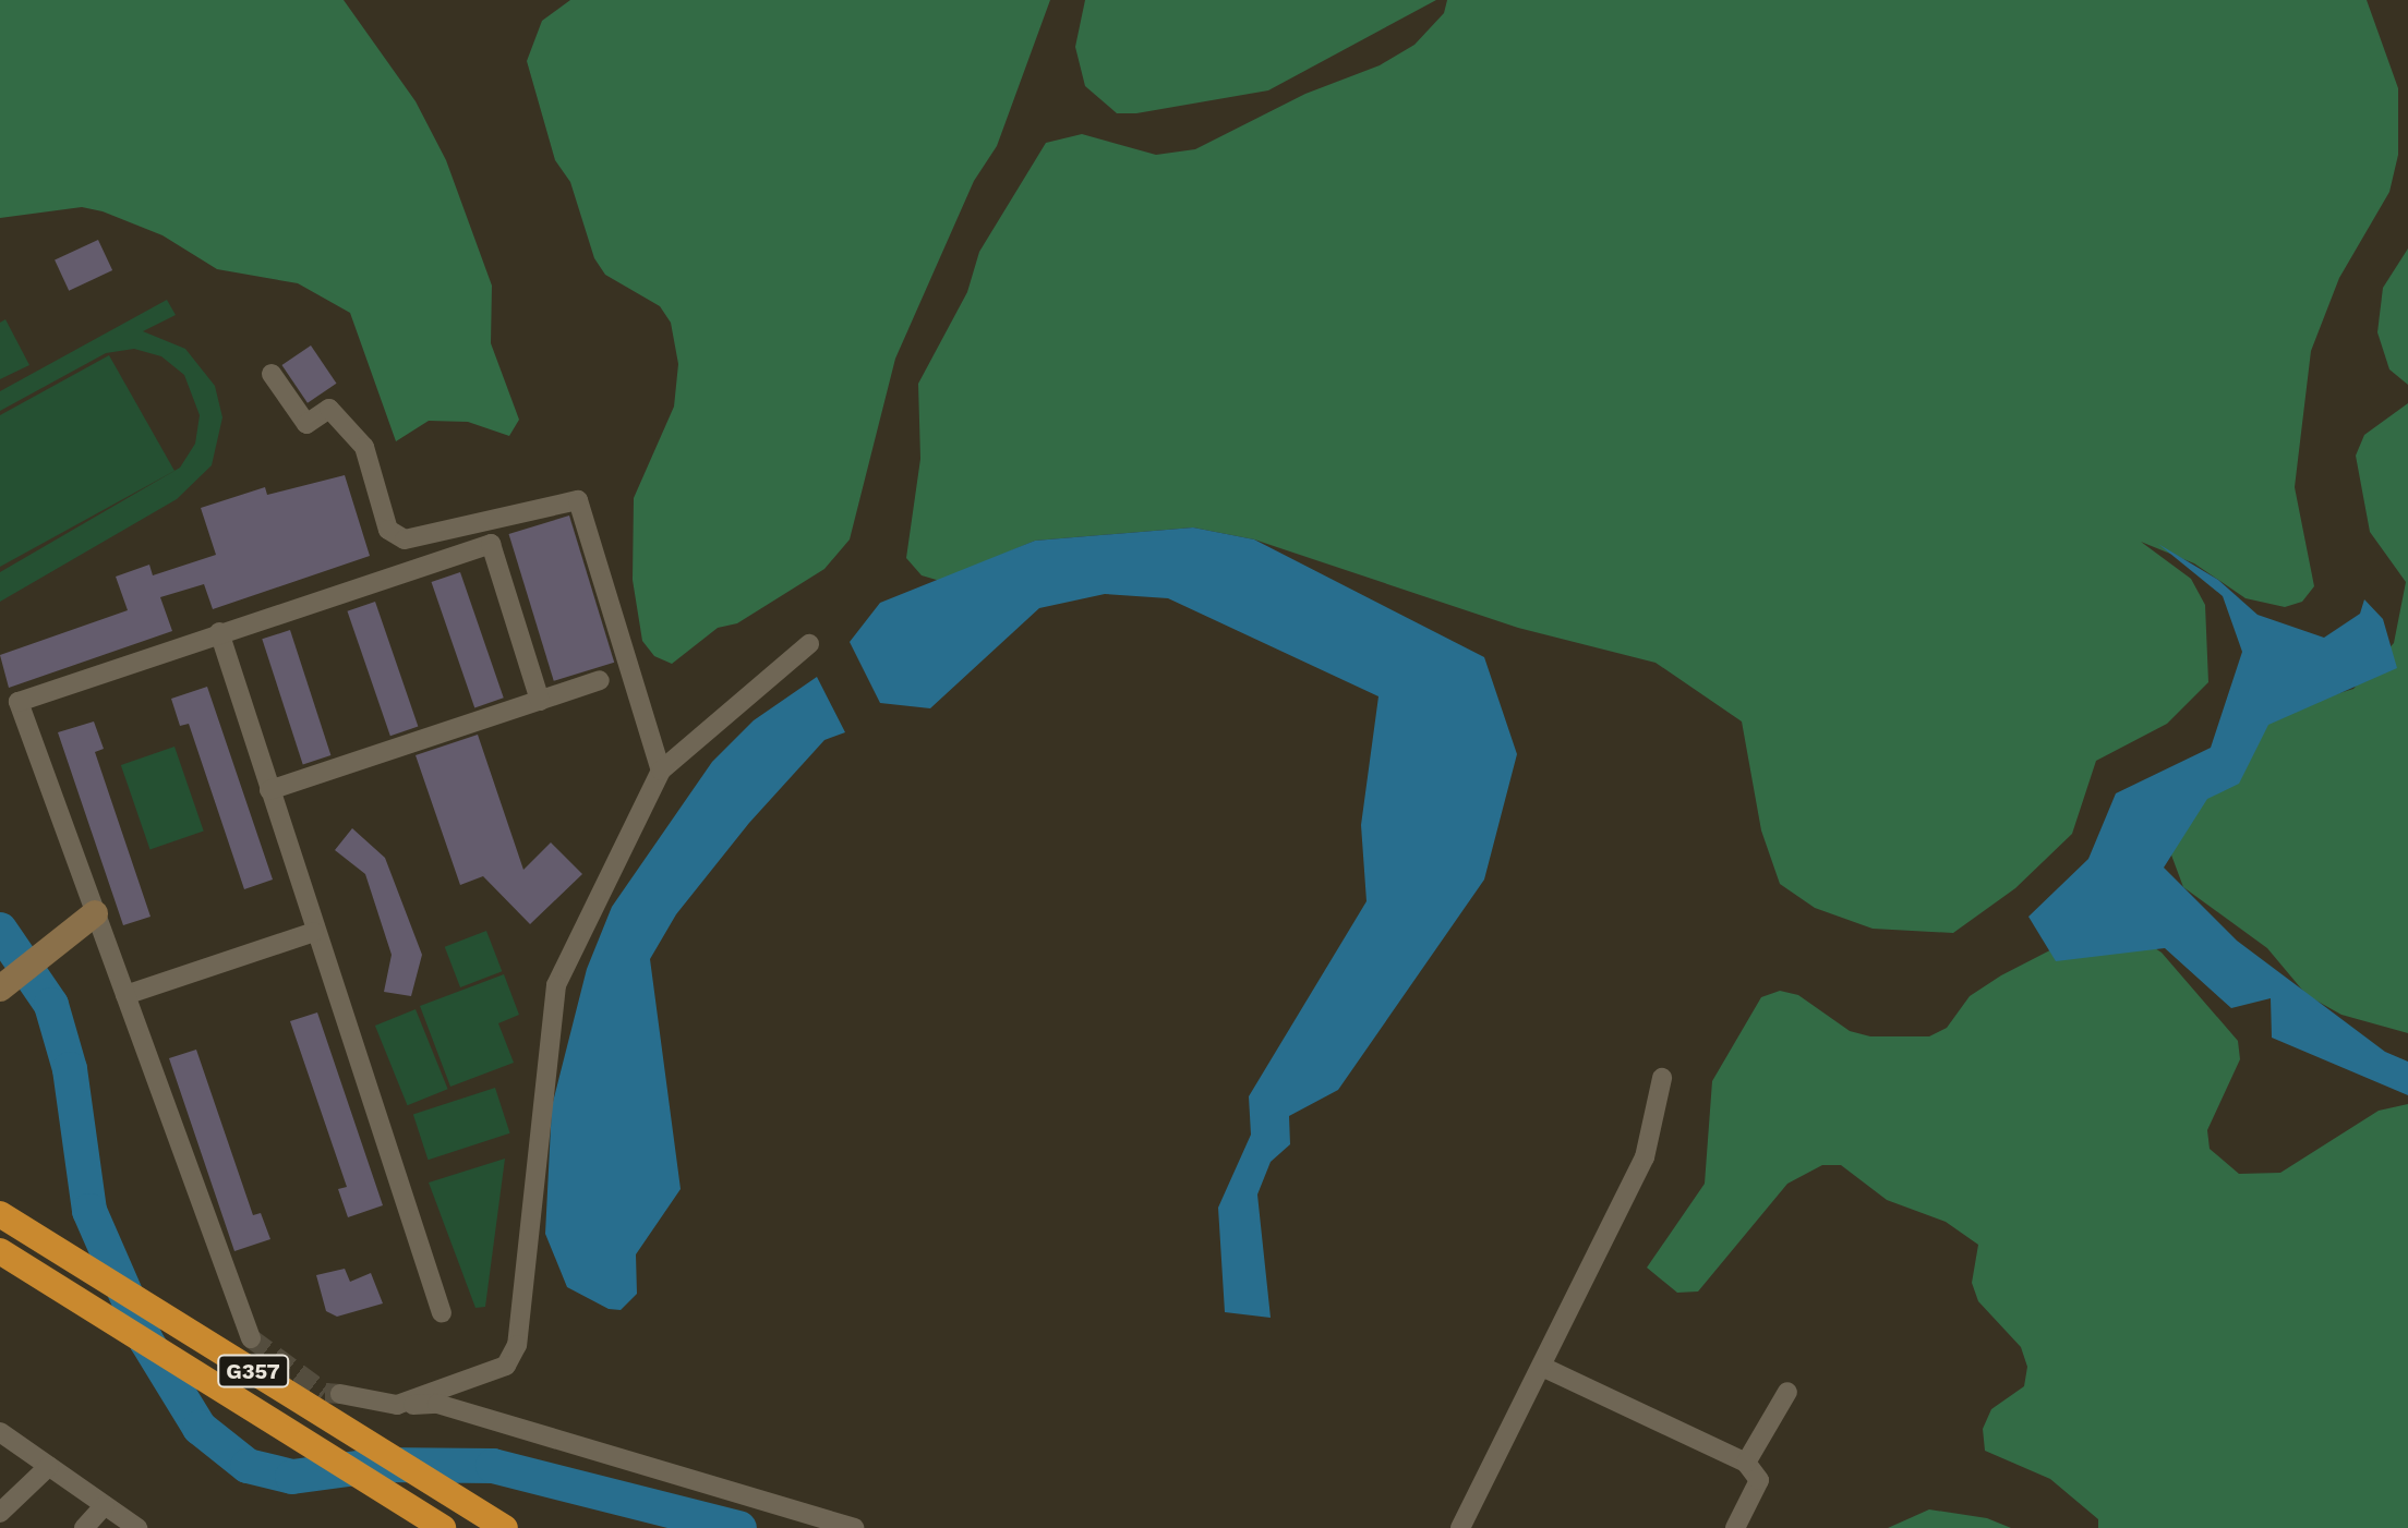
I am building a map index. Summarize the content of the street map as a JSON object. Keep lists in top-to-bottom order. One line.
{"streets":{"highway":["G357"]}}
